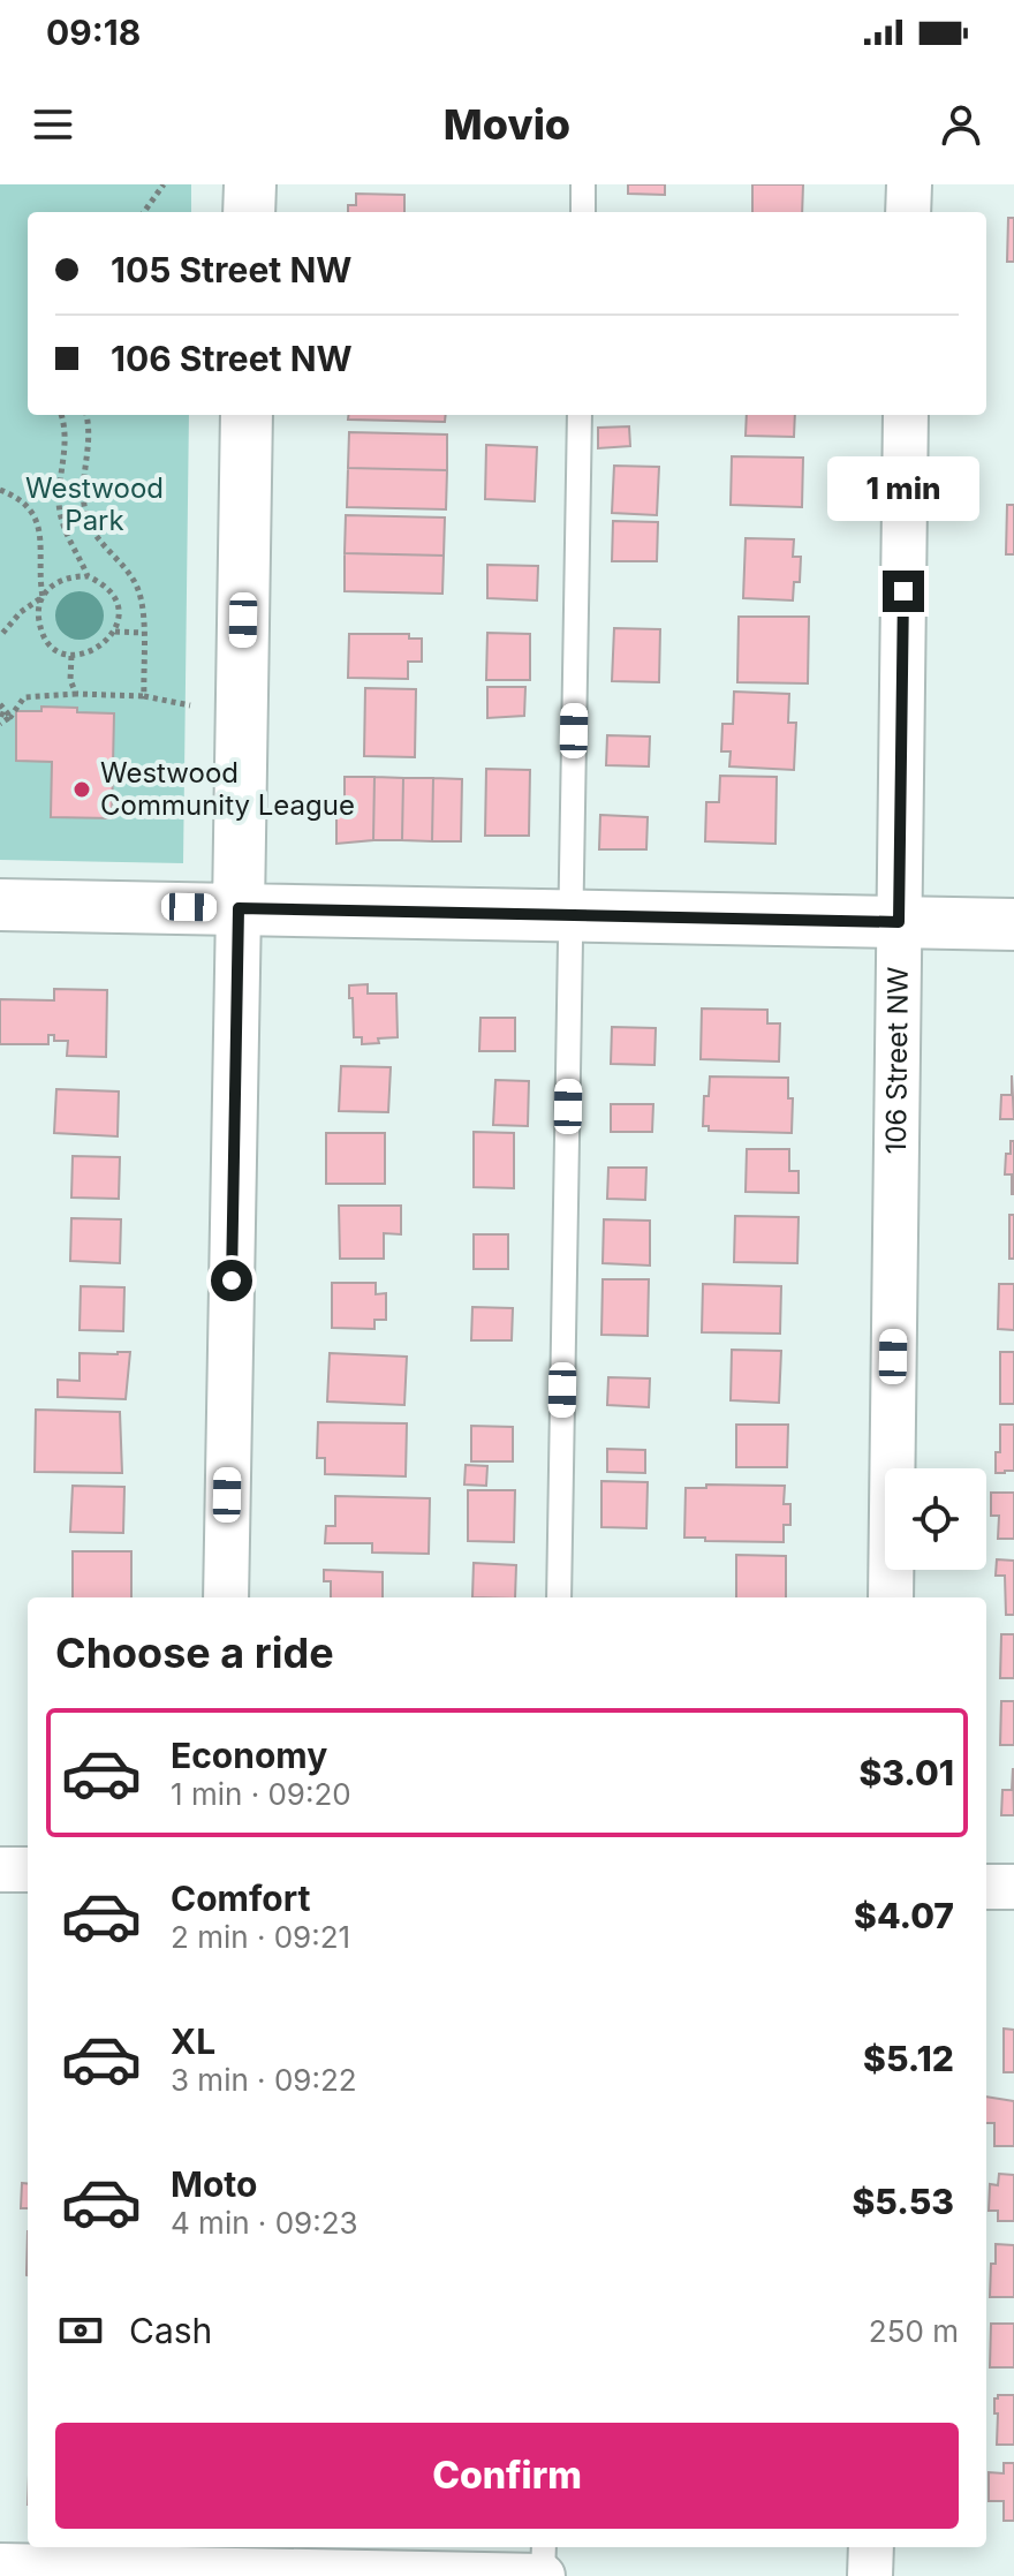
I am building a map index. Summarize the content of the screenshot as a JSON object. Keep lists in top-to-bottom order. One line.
{"streets":{"street":["106 Street NW"]},"parks":["Westwood Park"],"places":["Westwood Community League"],"page":{"status":"09:18","header":"Movio","banner":["105 Street NW","106 Street NW"],"bubble":"1 min","heading":"Choose a ride","list":[{"name":"Economy","note":"1 min · 09:20","value":"$3.01"},{"name":"Comfort","note":"2 min · 09:21","value":"$4.07"},{"name":"XL","note":"3 min · 09:22","value":"$5.12"},{"name":"Moto","note":"4 min · 09:23","value":"$5.53"}],"pay":["Cash","250 m"],"buttons":"Confirm"}}
